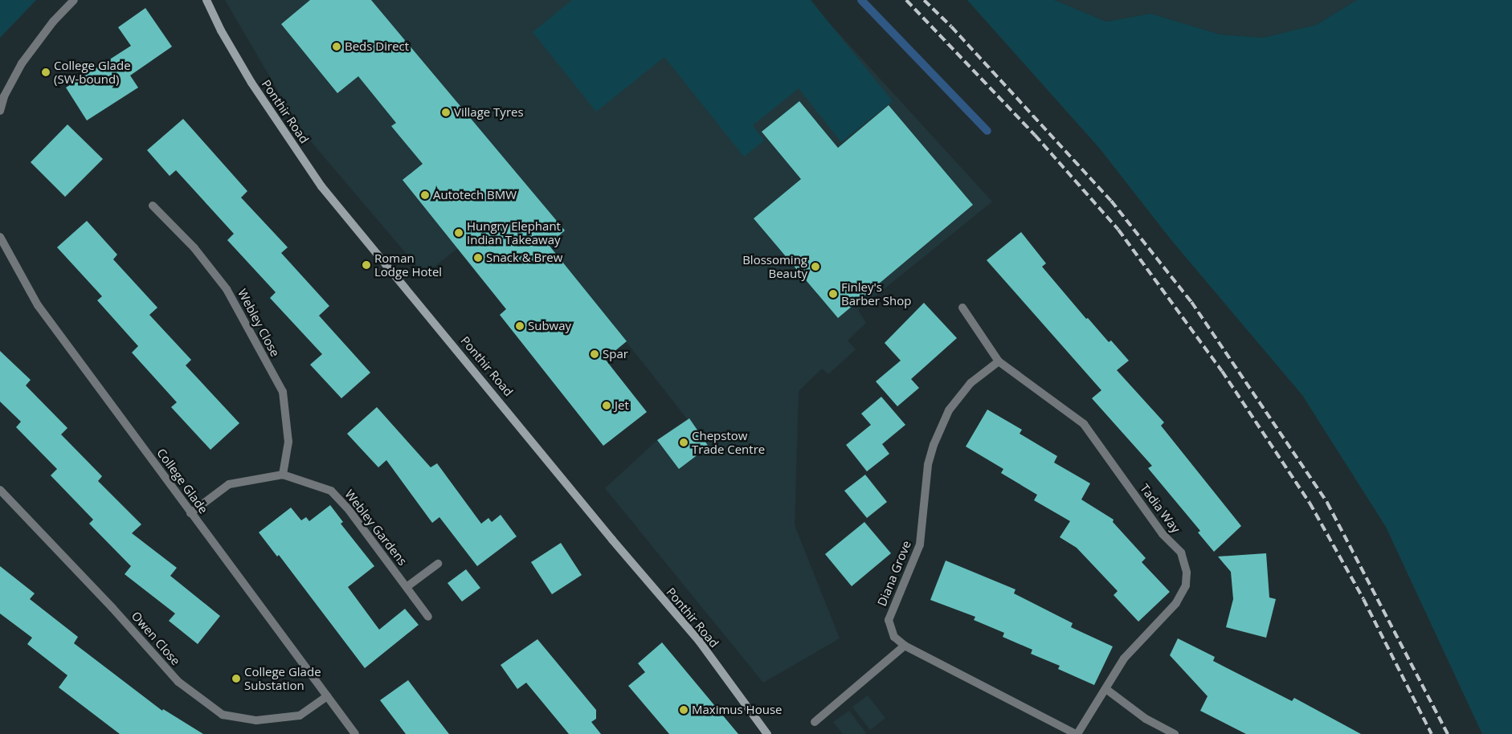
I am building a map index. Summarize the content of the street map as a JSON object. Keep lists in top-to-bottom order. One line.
{"streets":{"main road":["Ponthir Road"],"street":["Webley Close","College Glade","Tadia Way","Webley Gardens","Diana Grove","Owen Close"]},"crossings":[["Webley Close","Webley Gardens"],["College Glade","Webley Gardens"],["College Glade","Owen Close"],["Tadia Way","Diana Grove"]],"places":["Beds Direct","College Glade (SW-bound)","Village Tyres","Autotech BMW","Hungry Elephant Indian Takeaway","Snack & Brew","Roman Lodge Hotel","Blossoming Beauty","Finley's Barber Shop","Subway","Spar","Jet","Chepstow Trade Centre","College Glade Substation","Maximus House"]}
